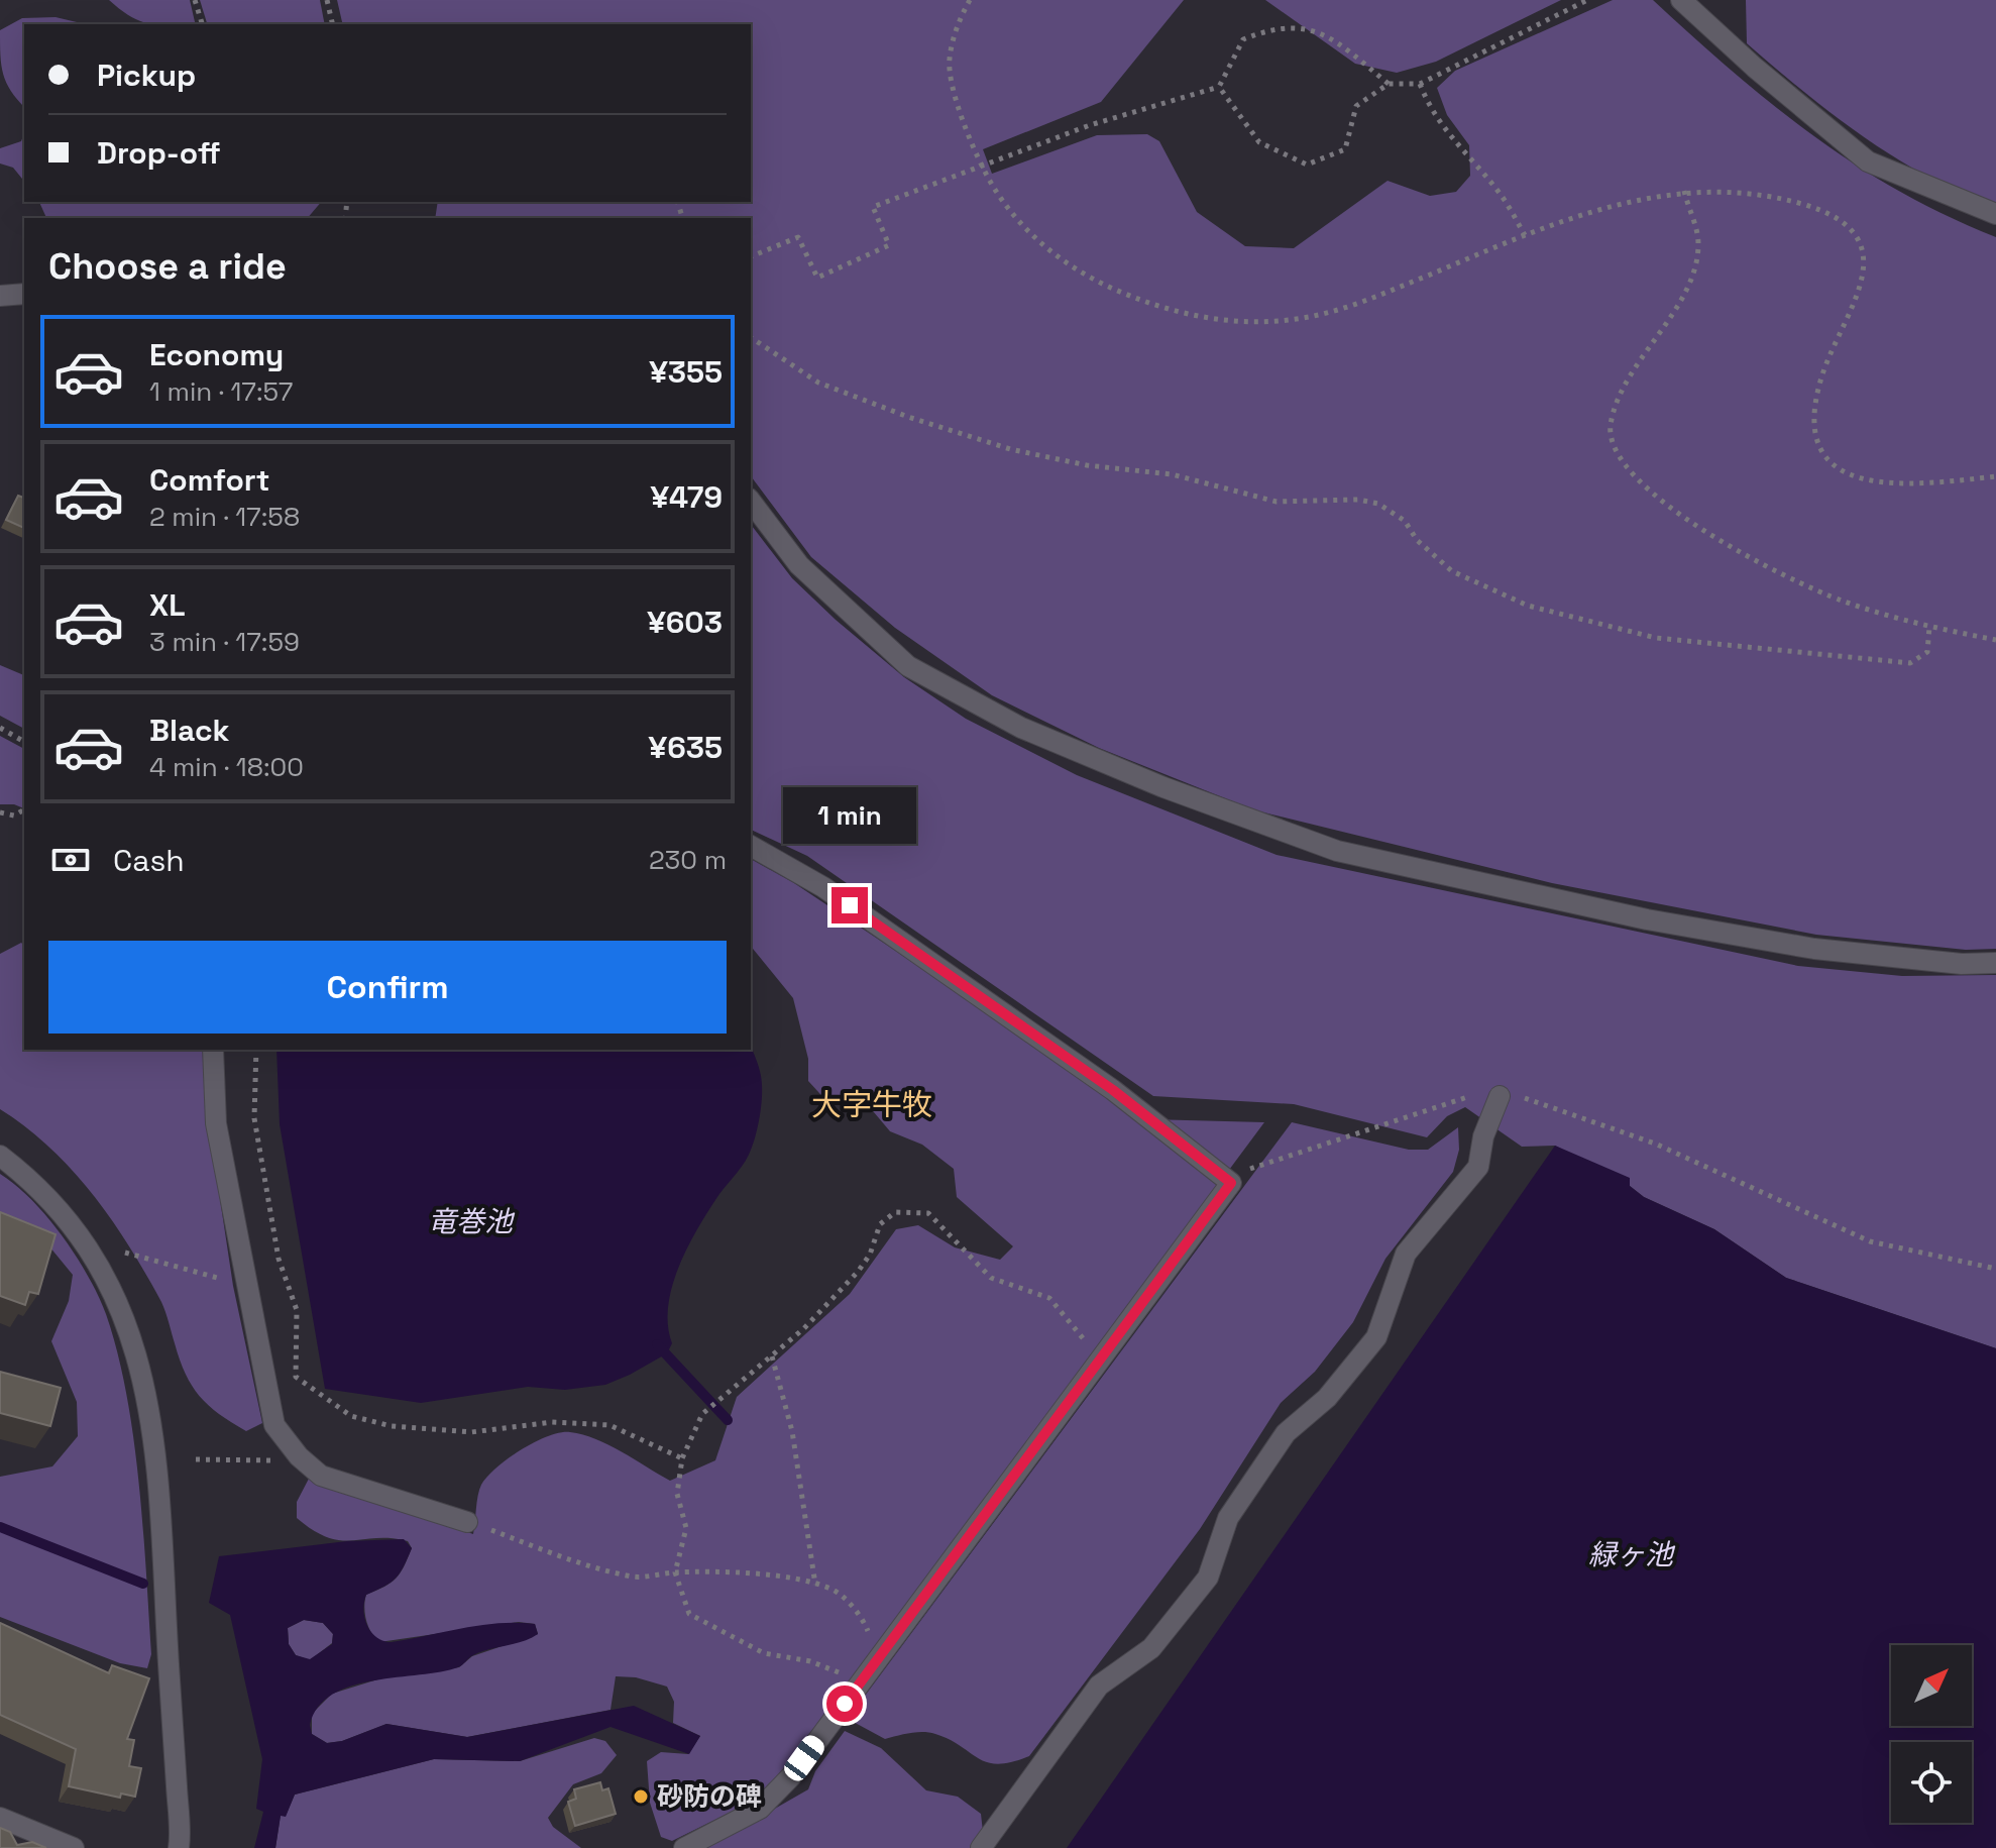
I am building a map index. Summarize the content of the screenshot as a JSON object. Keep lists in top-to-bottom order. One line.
{"districts":["大字牛牧"],"water":["竜巻池","緑ヶ池"],"places":["砂防の碑"],"north":"top right","page":{"banner":["Pickup","Drop-off"],"heading":"Choose a ride","list":[{"name":"Economy","note":"1 min · 17:57","value":"¥355"},{"name":"Comfort","note":"2 min · 17:58","value":"¥479"},{"name":"XL","note":"3 min · 17:59","value":"¥603"},{"name":"Black","note":"4 min · 18:00","value":"¥635"}],"bubble":"1 min","pay":["Cash","230 m"],"buttons":"Confirm"}}
